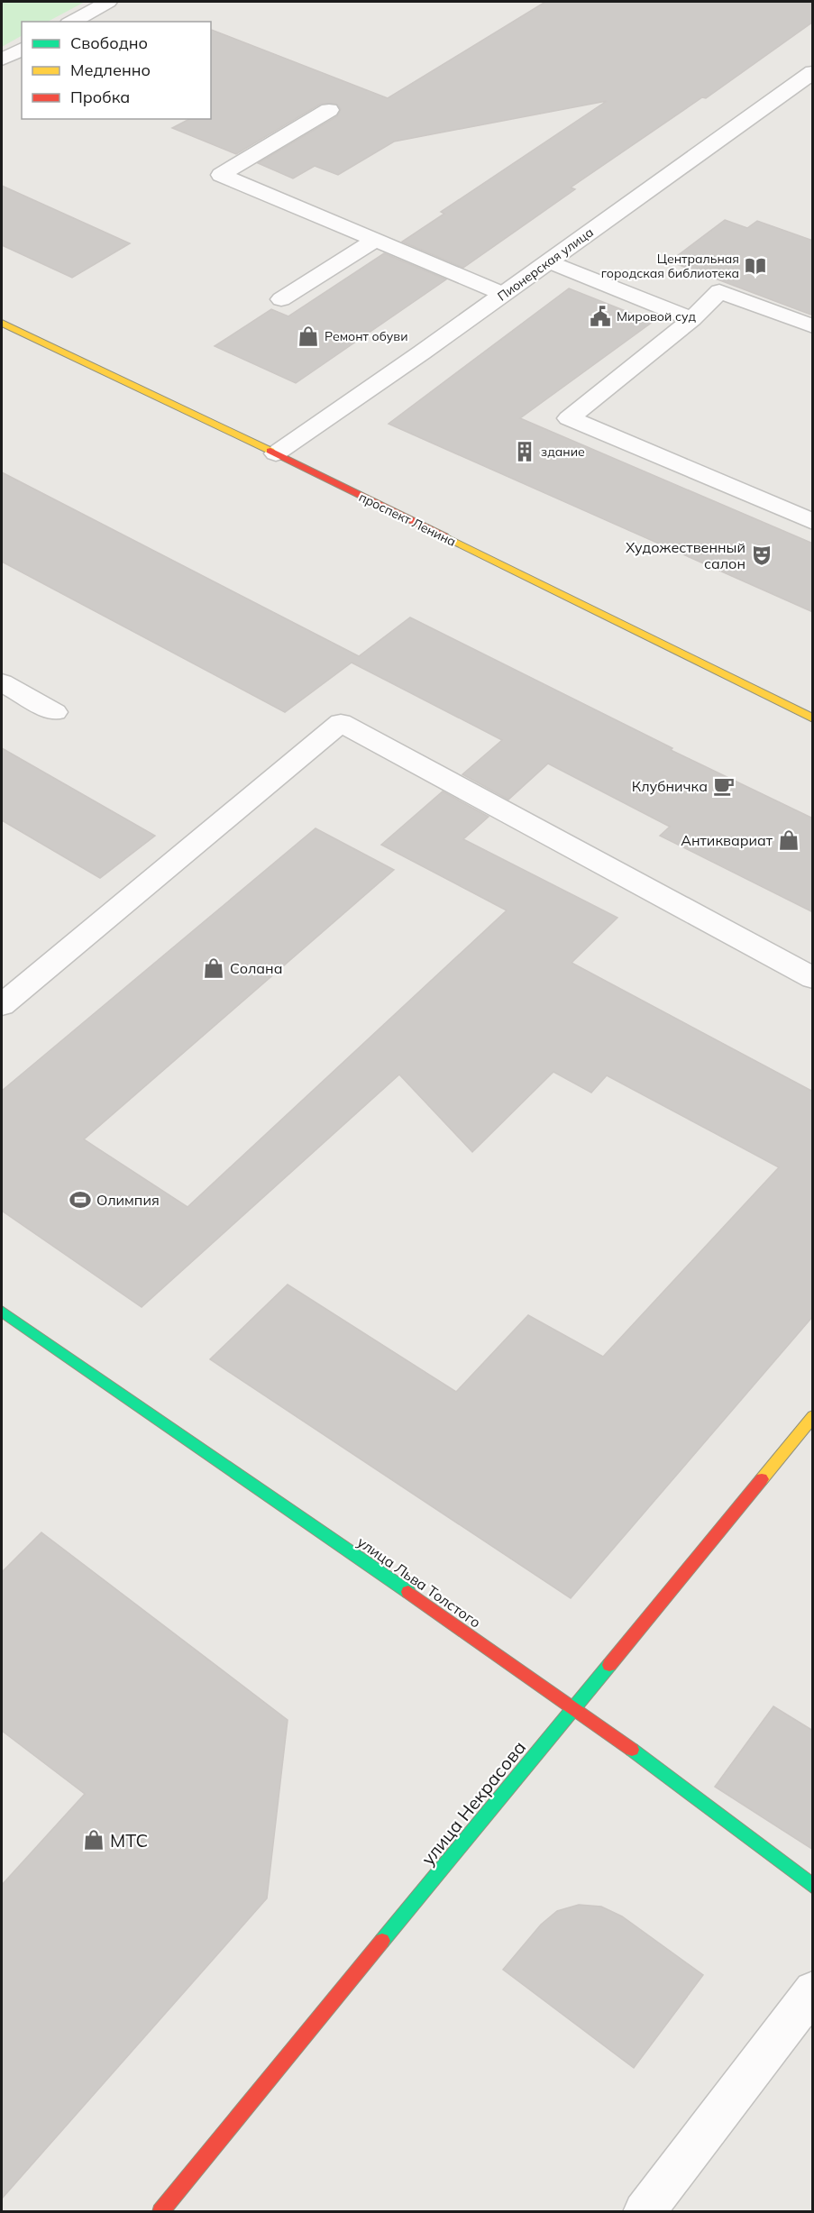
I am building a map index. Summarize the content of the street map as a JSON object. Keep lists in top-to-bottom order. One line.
{"streets":{"street":["Пионерская улица","проспект Ленина","улица Льва Толстого","улица Некрасова"]},"crossings":[["Пионерская улица","проспект Ленина"],["улица Льва Толстого","улица Некрасова"]],"places":{"library":["Центральная городская библиотека"],"public building":["Мировой суд"],"shop":["Ремонт обуви","Антиквариат","Солана","МТС"],"building":["здание"],"theatre":["Художественный салон"],"cafe":["Клубничка"],"sports":["Олимпия"]},"legend":["Свободно","Медленно","Пробка"]}
